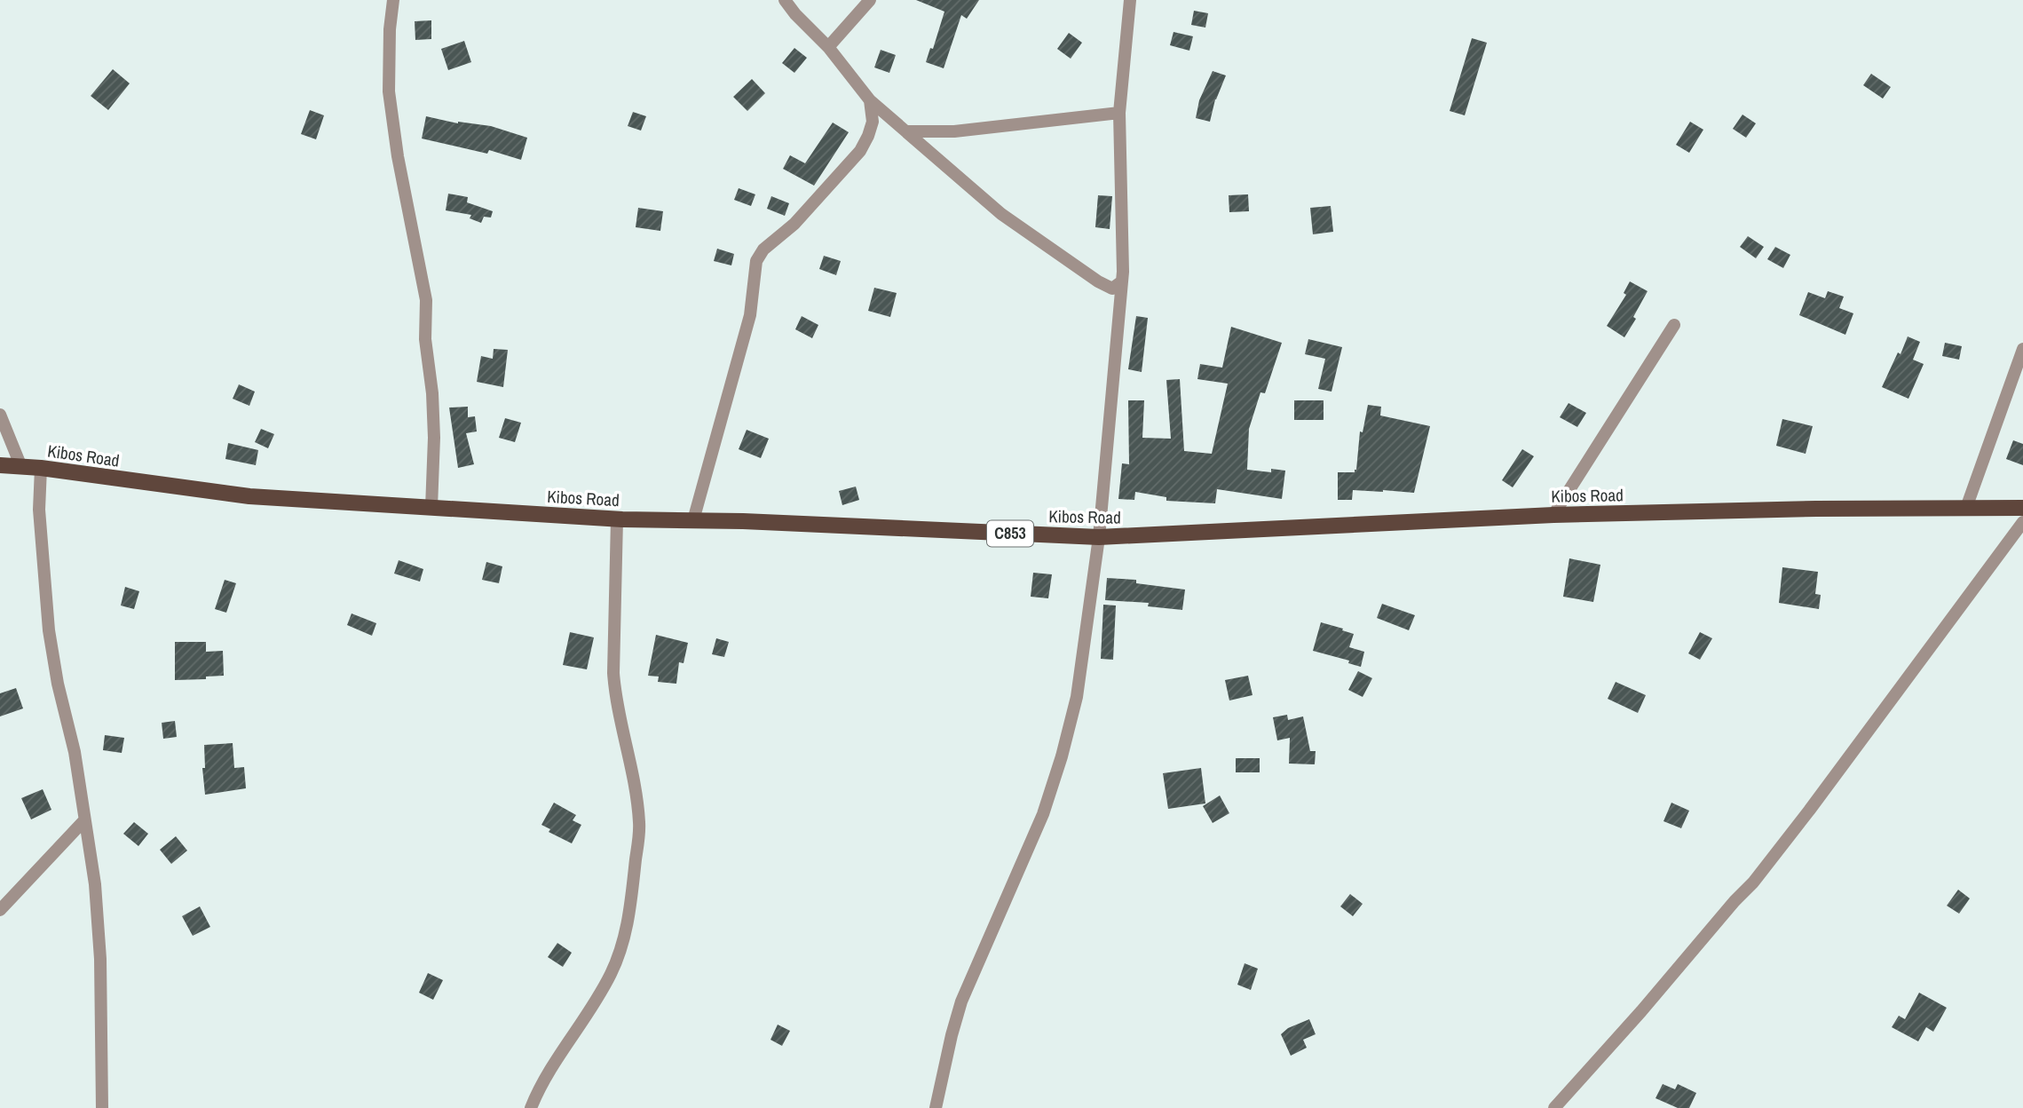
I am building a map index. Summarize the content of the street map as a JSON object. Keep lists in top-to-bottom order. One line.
{"streets":{"main road":["Kibos Road","C853"]}}
